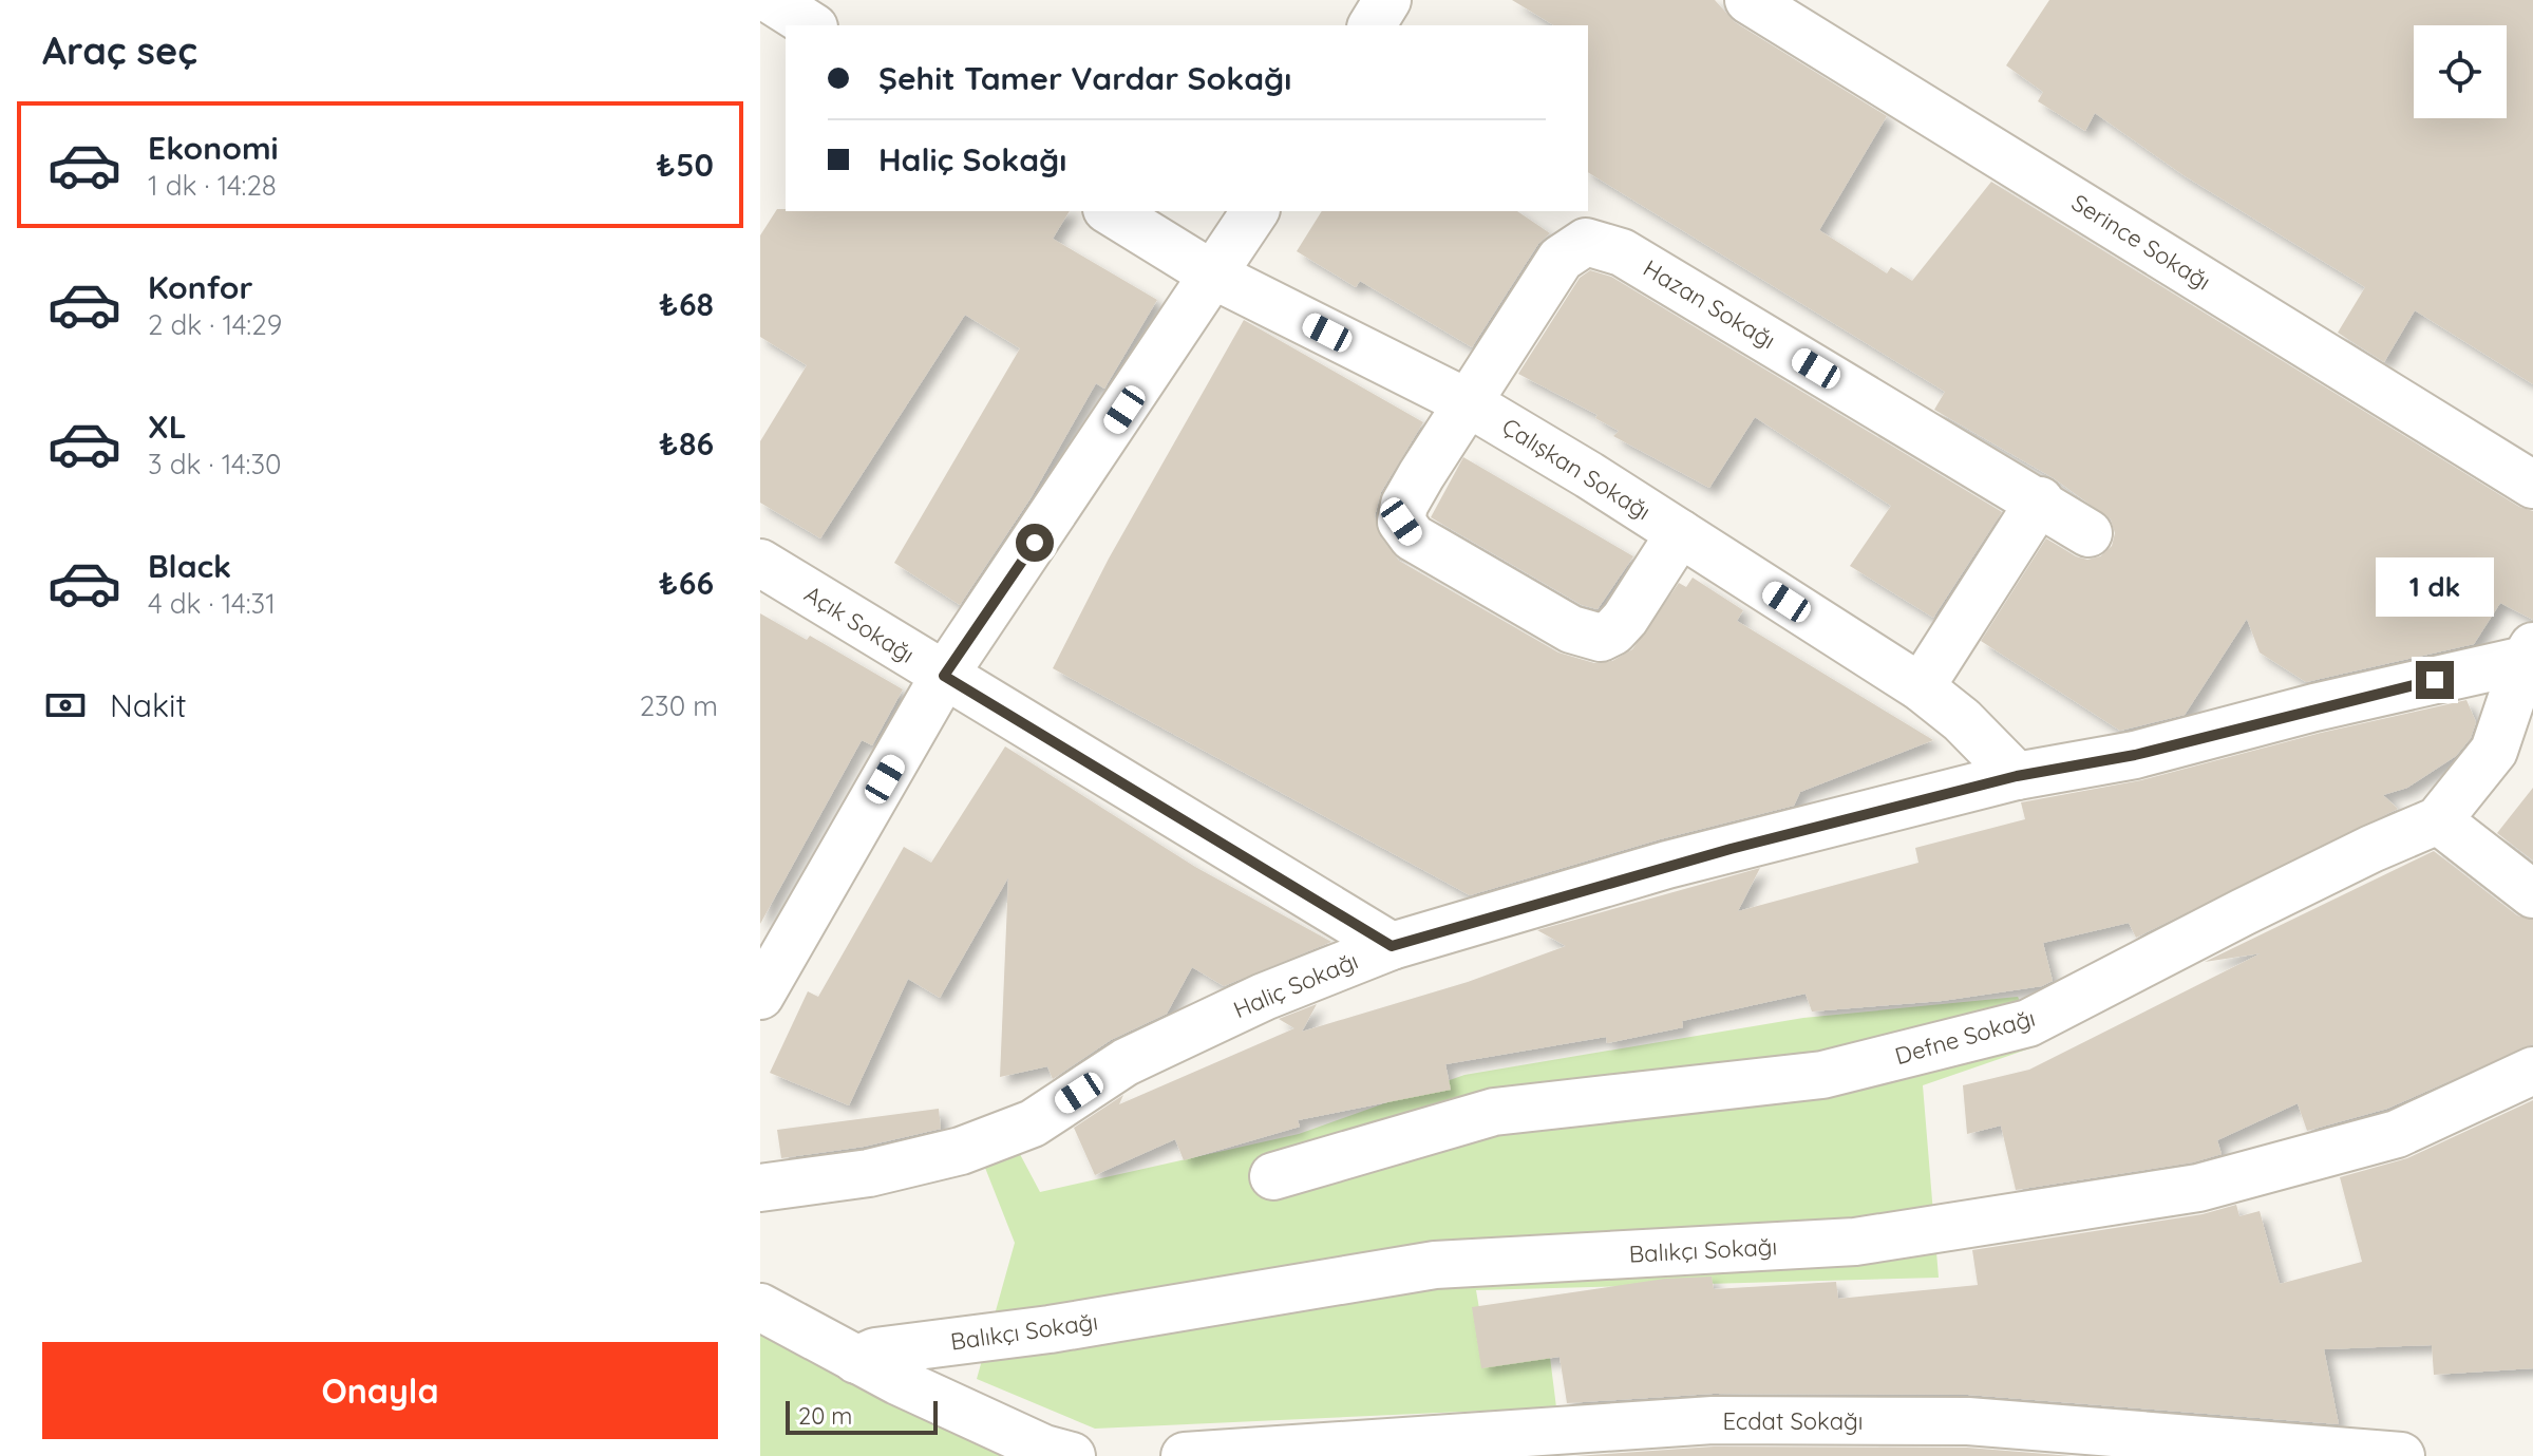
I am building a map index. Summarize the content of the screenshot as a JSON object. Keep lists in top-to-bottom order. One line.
{"streets":{"street":["Serince Sokağı","Hazan Sokağı","Çalışkan Sokağı","Açık Sokağı","Haliç Sokağı","Defne Sokağı","Balıkçı Sokağı","Ecdat Sokağı"]},"crossings":[["Hazan Sokağı","Çalışkan Sokağı"],["Çalışkan Sokağı","Haliç Sokağı"],["Açık Sokağı","Haliç Sokağı"],["Haliç Sokağı","Defne Sokağı"]],"scale_bar":"20 m","page":{"heading":"Araç seç","banner":["Şehit Tamer Vardar Sokağı","Haliç Sokağı"],"list":[{"name":"Ekonomi","note":"1 dk · 14:28","value":"₺50"},{"name":"Konfor","note":"2 dk · 14:29","value":"₺68"},{"name":"XL","note":"3 dk · 14:30","value":"₺86"},{"name":"Black","note":"4 dk · 14:31","value":"₺66"}],"bubble":"1 dk","pay":["Nakit","230 m"],"buttons":"Onayla","scale":"20 m"}}
